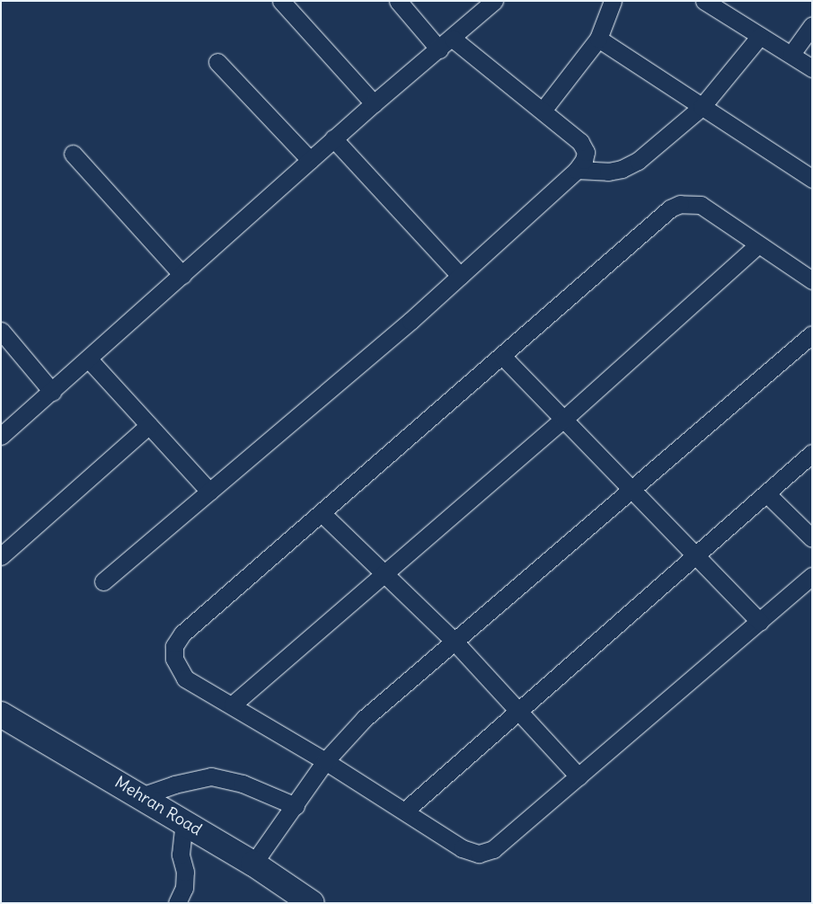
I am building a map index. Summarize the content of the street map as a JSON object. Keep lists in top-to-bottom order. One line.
{"streets":{"street":["Mehran Road"]}}
